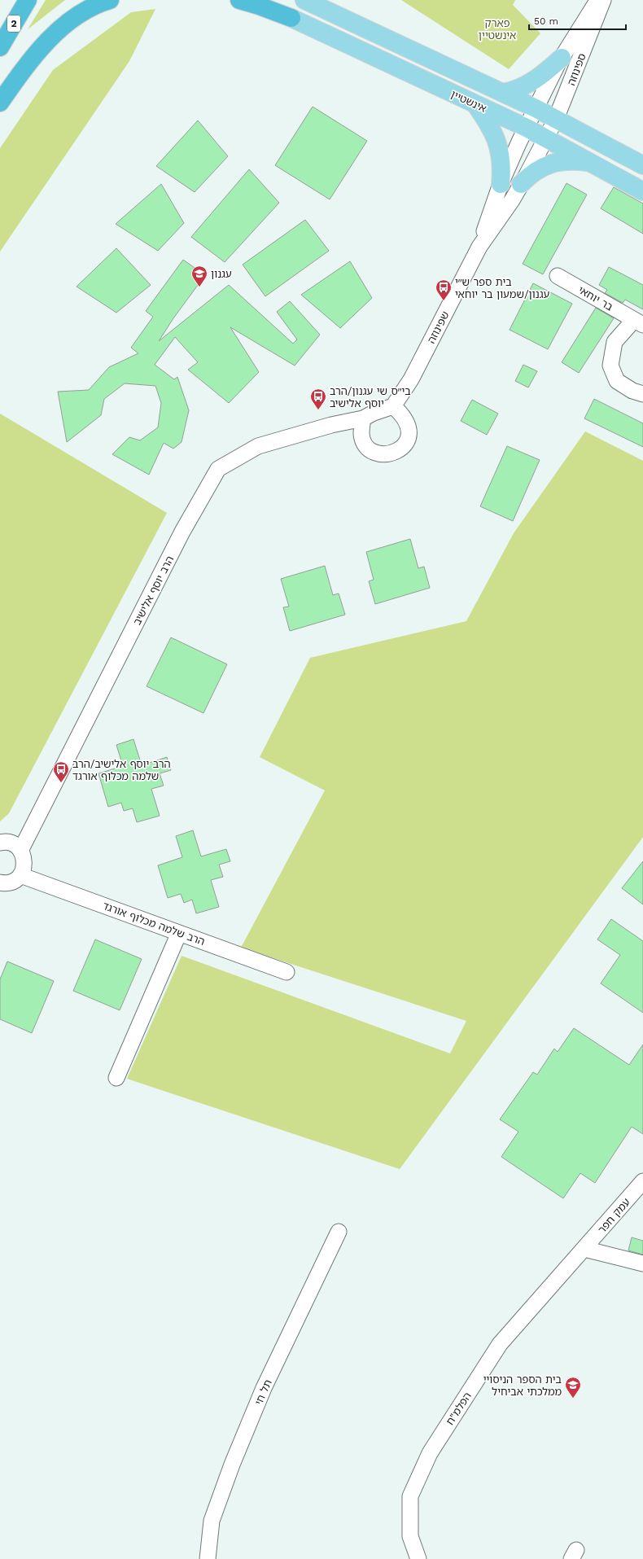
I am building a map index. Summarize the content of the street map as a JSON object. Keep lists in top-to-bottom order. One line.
{"streets":{"highway":["2"],"main road":["אינשטיין"],"street":["ספינוזה","בר יוחאי","שפינוזה","הרב יוסף אלישיב","הרב שלמה מכלוף אורגד","עמק חפר","תל חי","הפלמ\"ח"]},"crossings":[["ספינוזה","אינשטיין"],["ספינוזה","שפינוזה"],["אינשטיין","שפינוזה"],["שפינוזה","הרב יוסף אלישיב"],["עמק חפר","הפלמ\"ח"]],"parks":["פארק אינשטיין"],"places":{"school or university":["עגנון","בית הספר הניסויי ממלכתי אביחיל"],"bus stop":["בית ספר ש״י עגנון/שמעון בר יוחאי","בי״ס שי עגנון/הרב יוסף אלישיב","הרב יוסף אלישיב/הרב שלמה מכלוף אורגד"]},"scale_bar":"50 m"}
